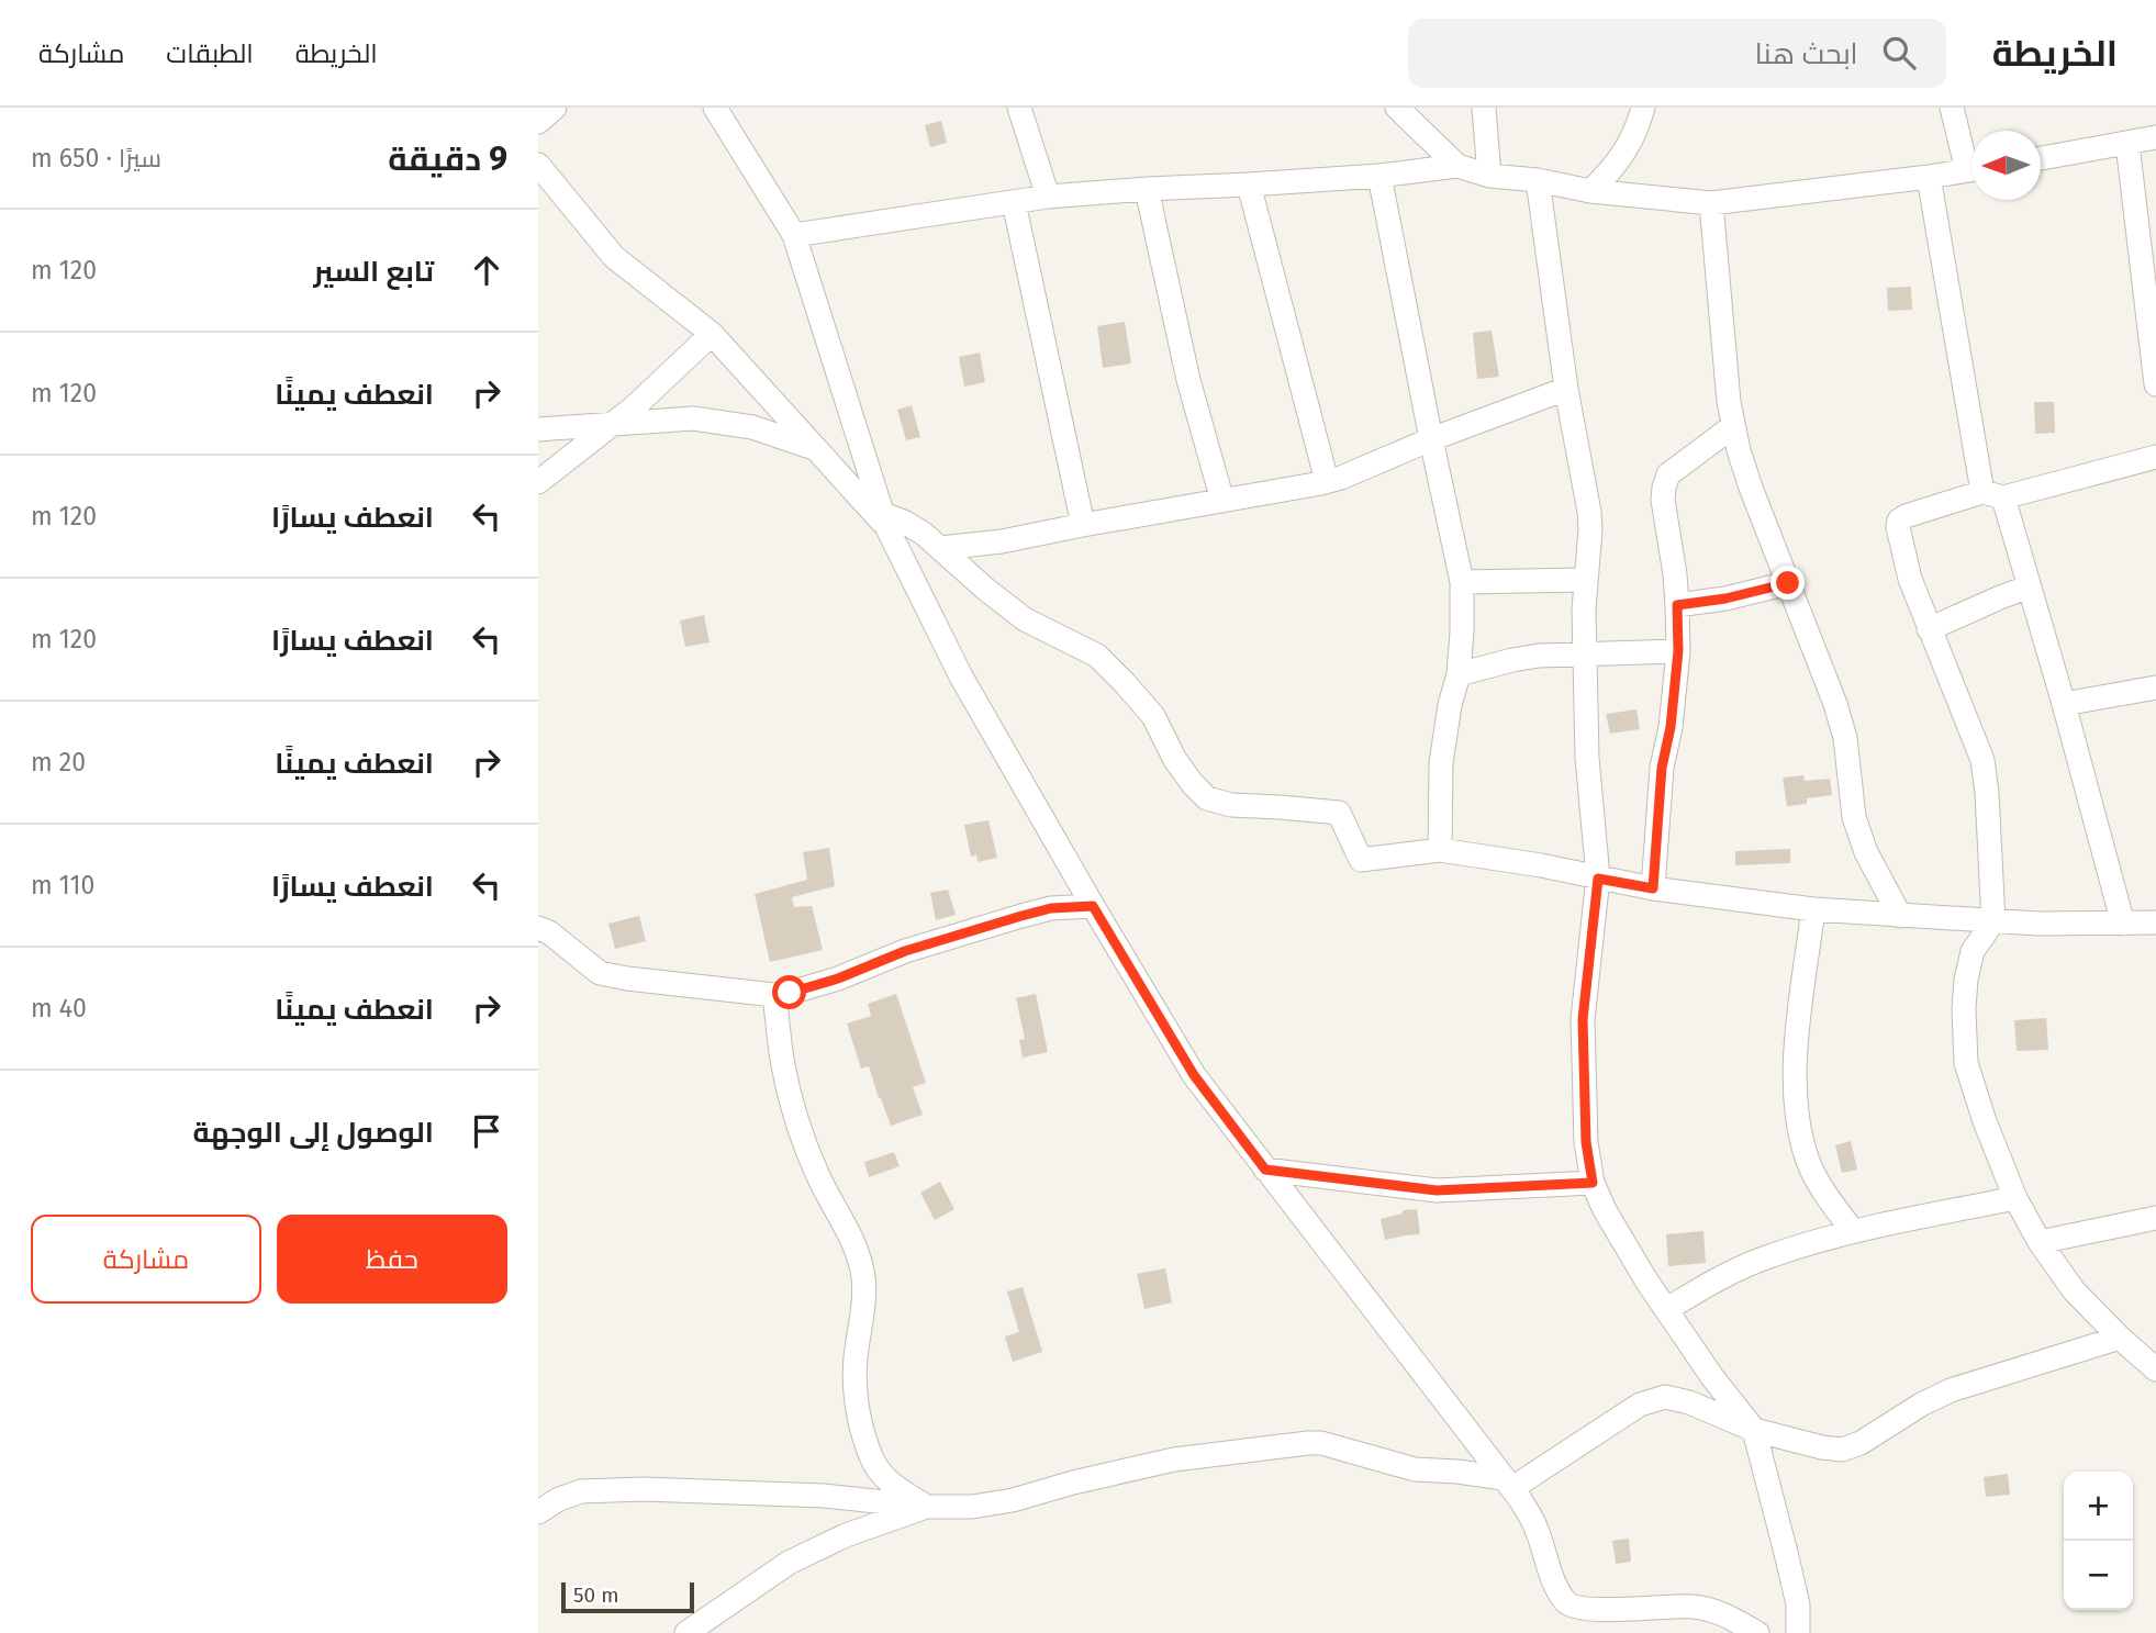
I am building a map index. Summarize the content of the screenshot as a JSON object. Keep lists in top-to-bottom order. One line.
{"scale_bar":"50 m","north":"left","page":{"header":"الخريطة","search":"ابحث هنا","nav":["الخريطة","الطبقات","مشاركة"],"heading":["9 دقيقة","سيرًا · 650 m"],"list":[["تابع السير","120 m"],["انعطف يمينًا","120 m"],["انعطف يسارًا","120 m"],["انعطف يسارًا","120 m"],["انعطف يمينًا","20 m"],["انعطف يسارًا","110 m"],["انعطف يمينًا","40 m"],"الوصول إلى الوجهة"],"buttons":["حفظ","مشاركة"],"map_buttons":["+","−"],"scale":"50 m"}}
